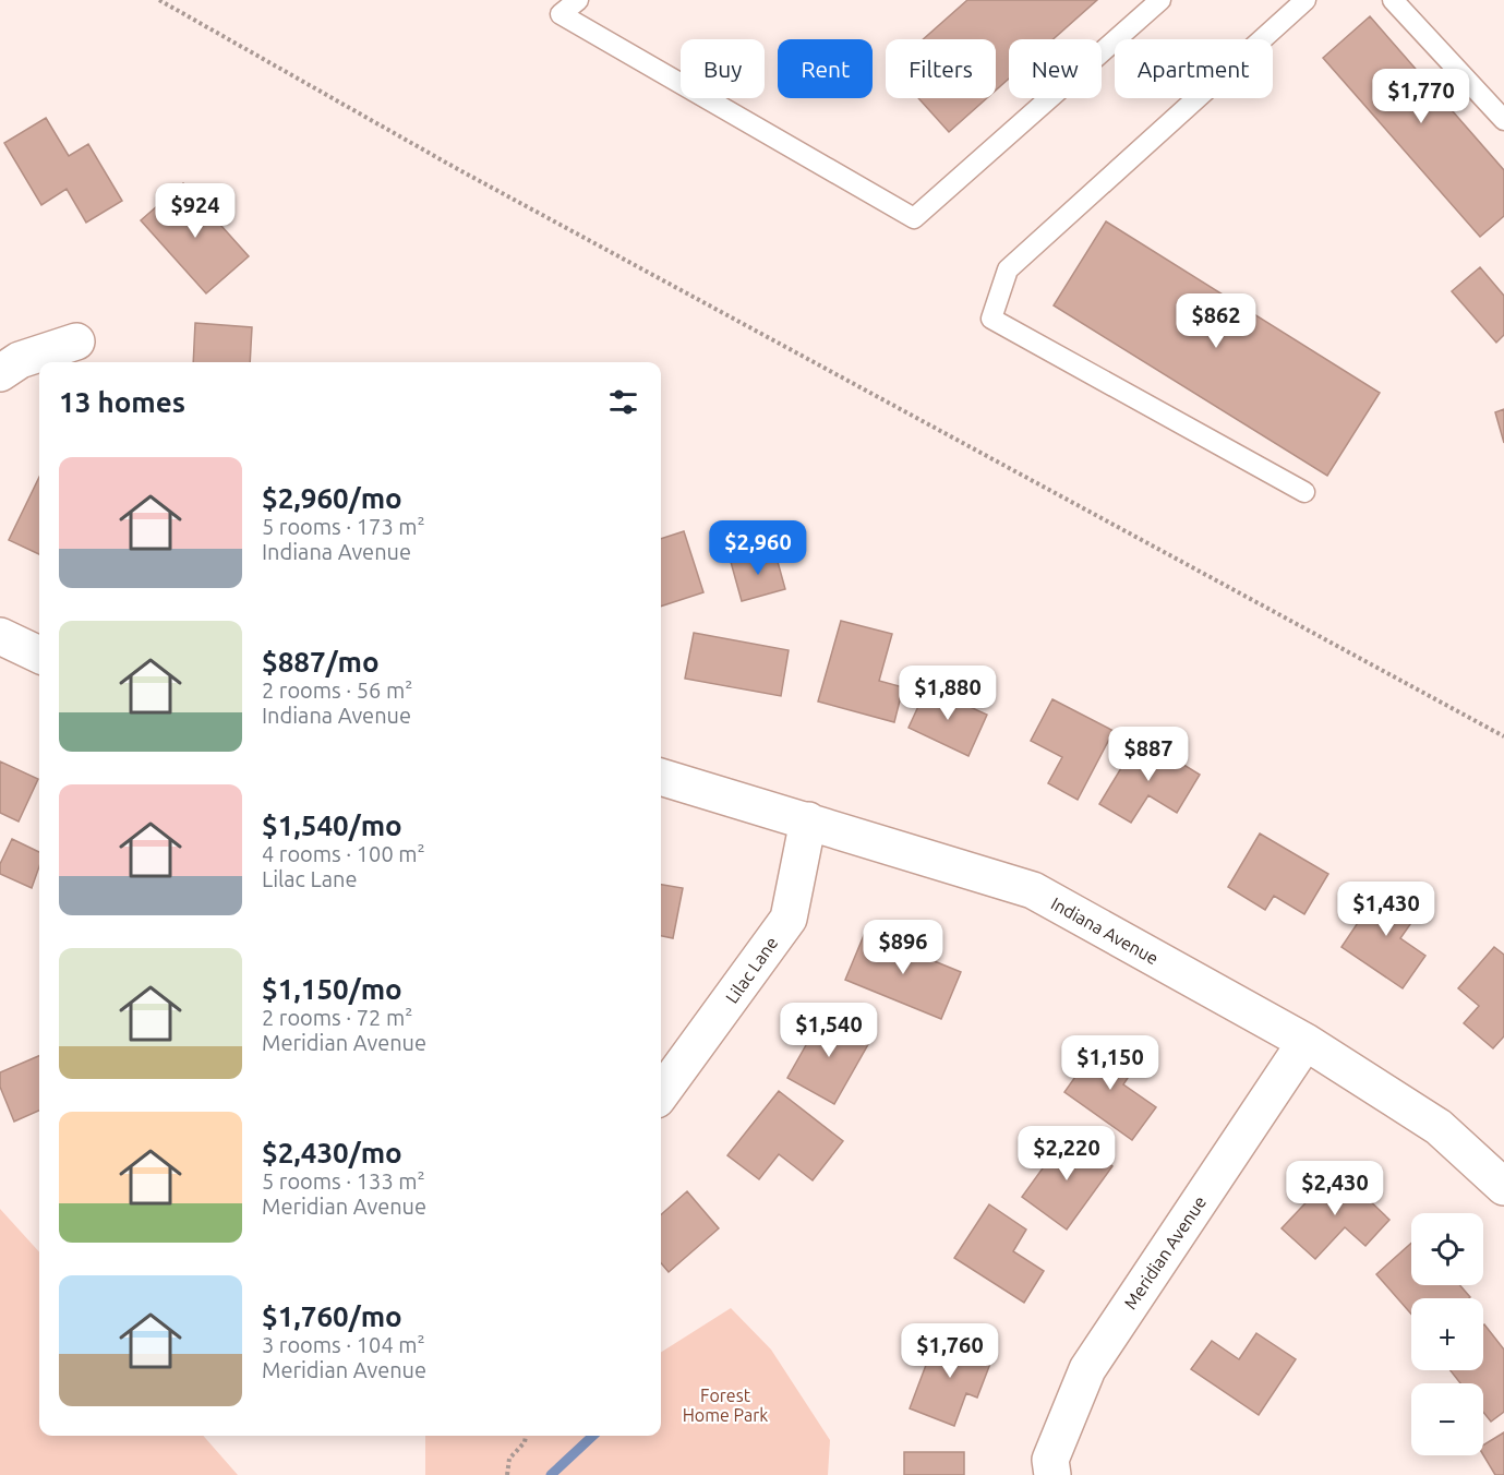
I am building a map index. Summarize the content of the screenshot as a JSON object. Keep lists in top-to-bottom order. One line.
{"streets":{"street":["Indiana Avenue","Lilac Lane","Meridian Avenue"]},"crossings":[["Indiana Avenue","Lilac Lane"],["Indiana Avenue","Meridian Avenue"]],"parks":["Forest Home Park"],"page":{"chip":["Buy","Rent","Filters","New","Apartment"],"price":["$1,770","$924","$862","$2,960","$1,880","$887","$1,430","$896","$1,540","$1,150","$2,220","$2,430","$1,760"],"heading":"13 homes","list":[{"name":"$2,960/mo","note":"5 rooms · 173 m² · Indiana Avenue"},{"name":"$887/mo","note":"2 rooms · 56 m² · Indiana Avenue"},{"name":"$1,540/mo","note":"4 rooms · 100 m² · Lilac Lane"},{"name":"$1,150/mo","note":"2 rooms · 72 m² · Meridian Avenue"},{"name":"$2,430/mo","note":"5 rooms · 133 m² · Meridian Avenue"},{"name":"$1,760/mo","note":"3 rooms · 104 m² · Meridian Avenue"}],"map_buttons":["+","−"]}}
